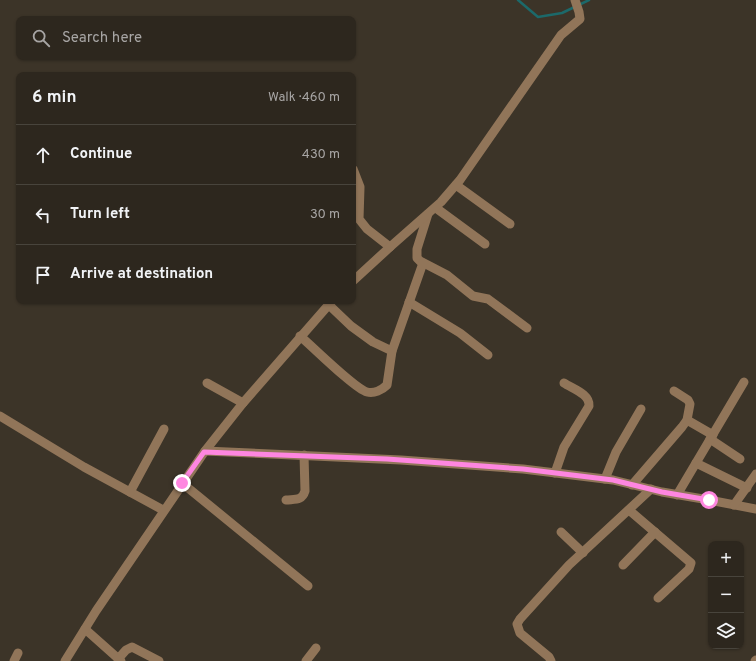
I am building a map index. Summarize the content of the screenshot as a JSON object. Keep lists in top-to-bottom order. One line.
{"page":{"search":"Search here","heading":["6 min","Walk · 460 m"],"list":[["Continue","430 m"],["Turn left","30 m"],"Arrive at destination"],"map_buttons":["+","−"]}}
